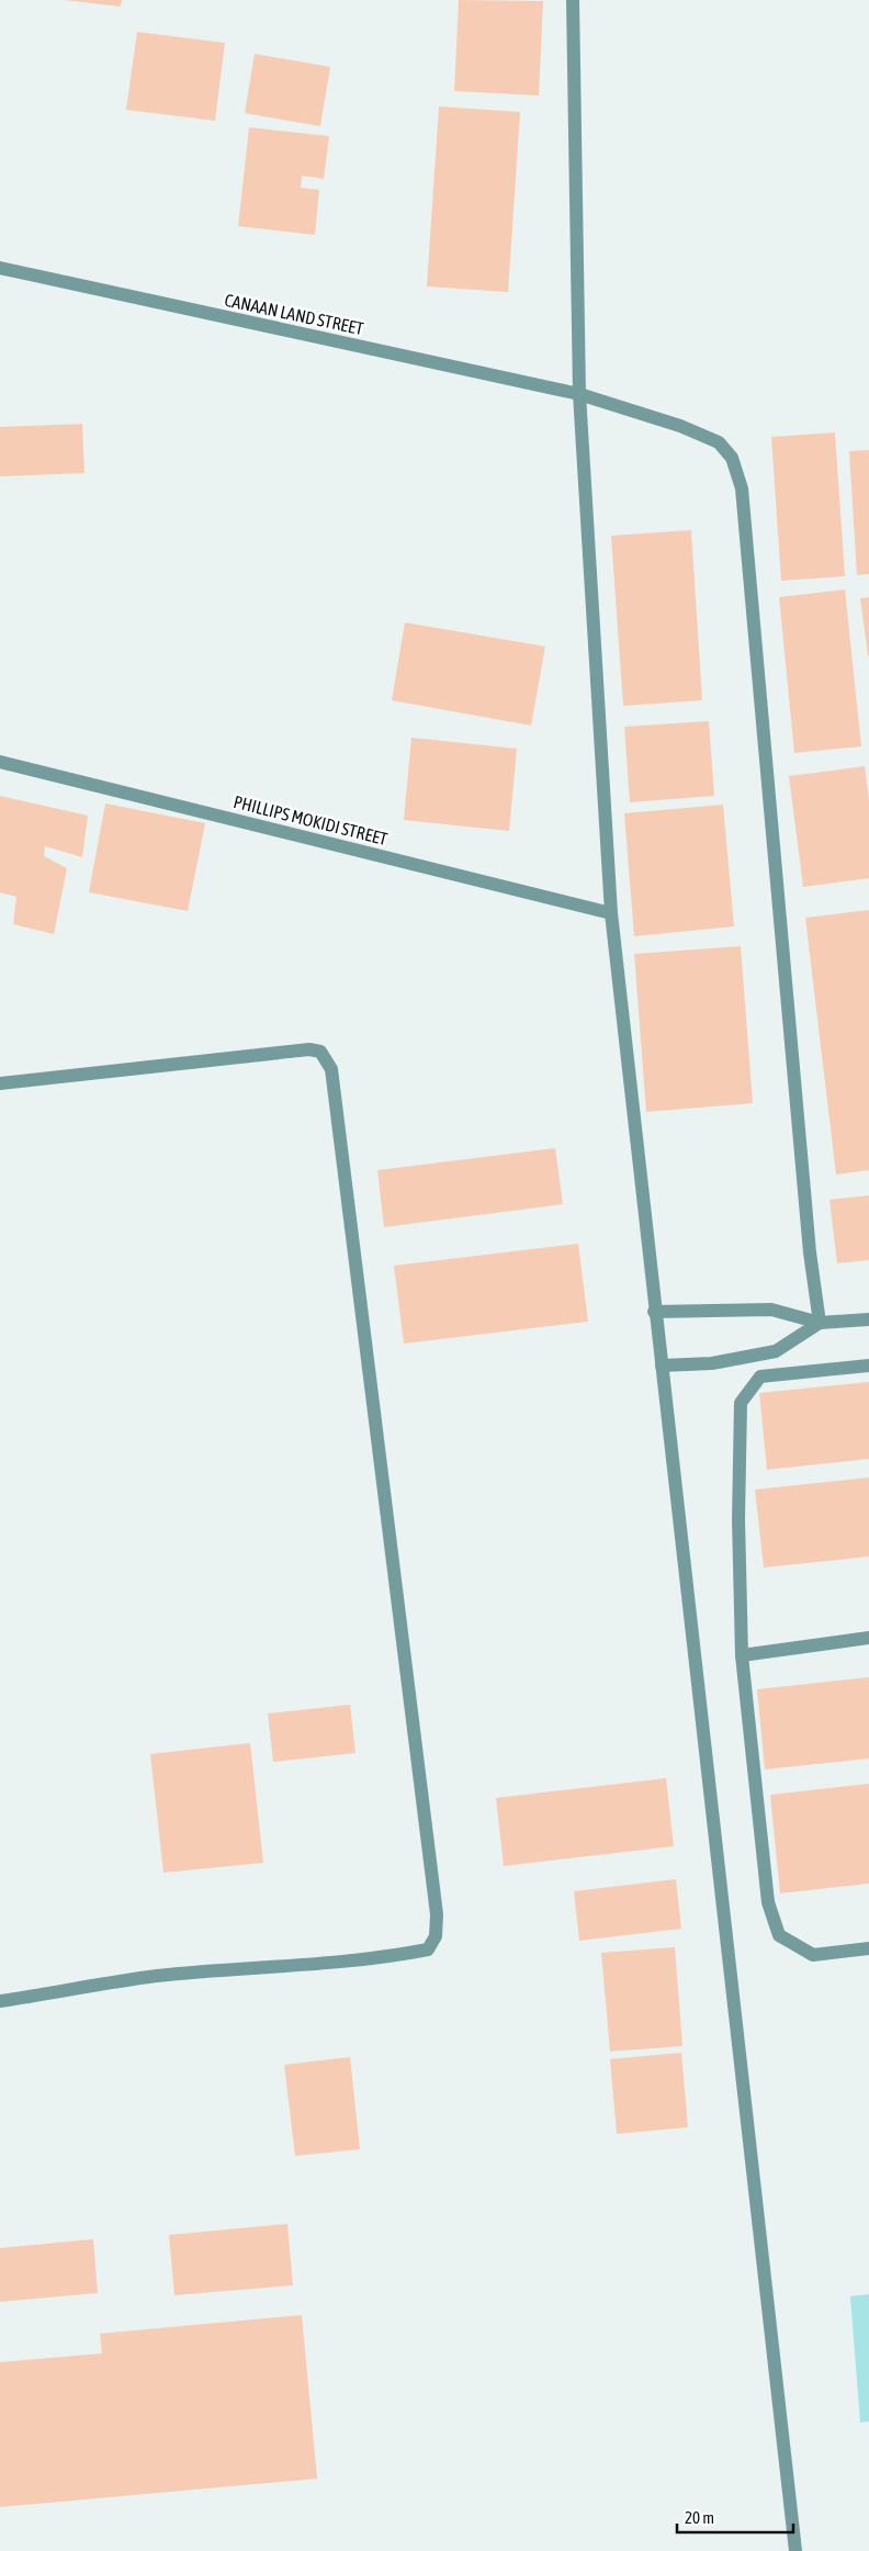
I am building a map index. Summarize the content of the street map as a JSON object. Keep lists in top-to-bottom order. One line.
{"streets":{"street":["CANAAN LAND STREET","PHILLIPS MOKIDI STREET"]},"scale_bar":"20 m"}
